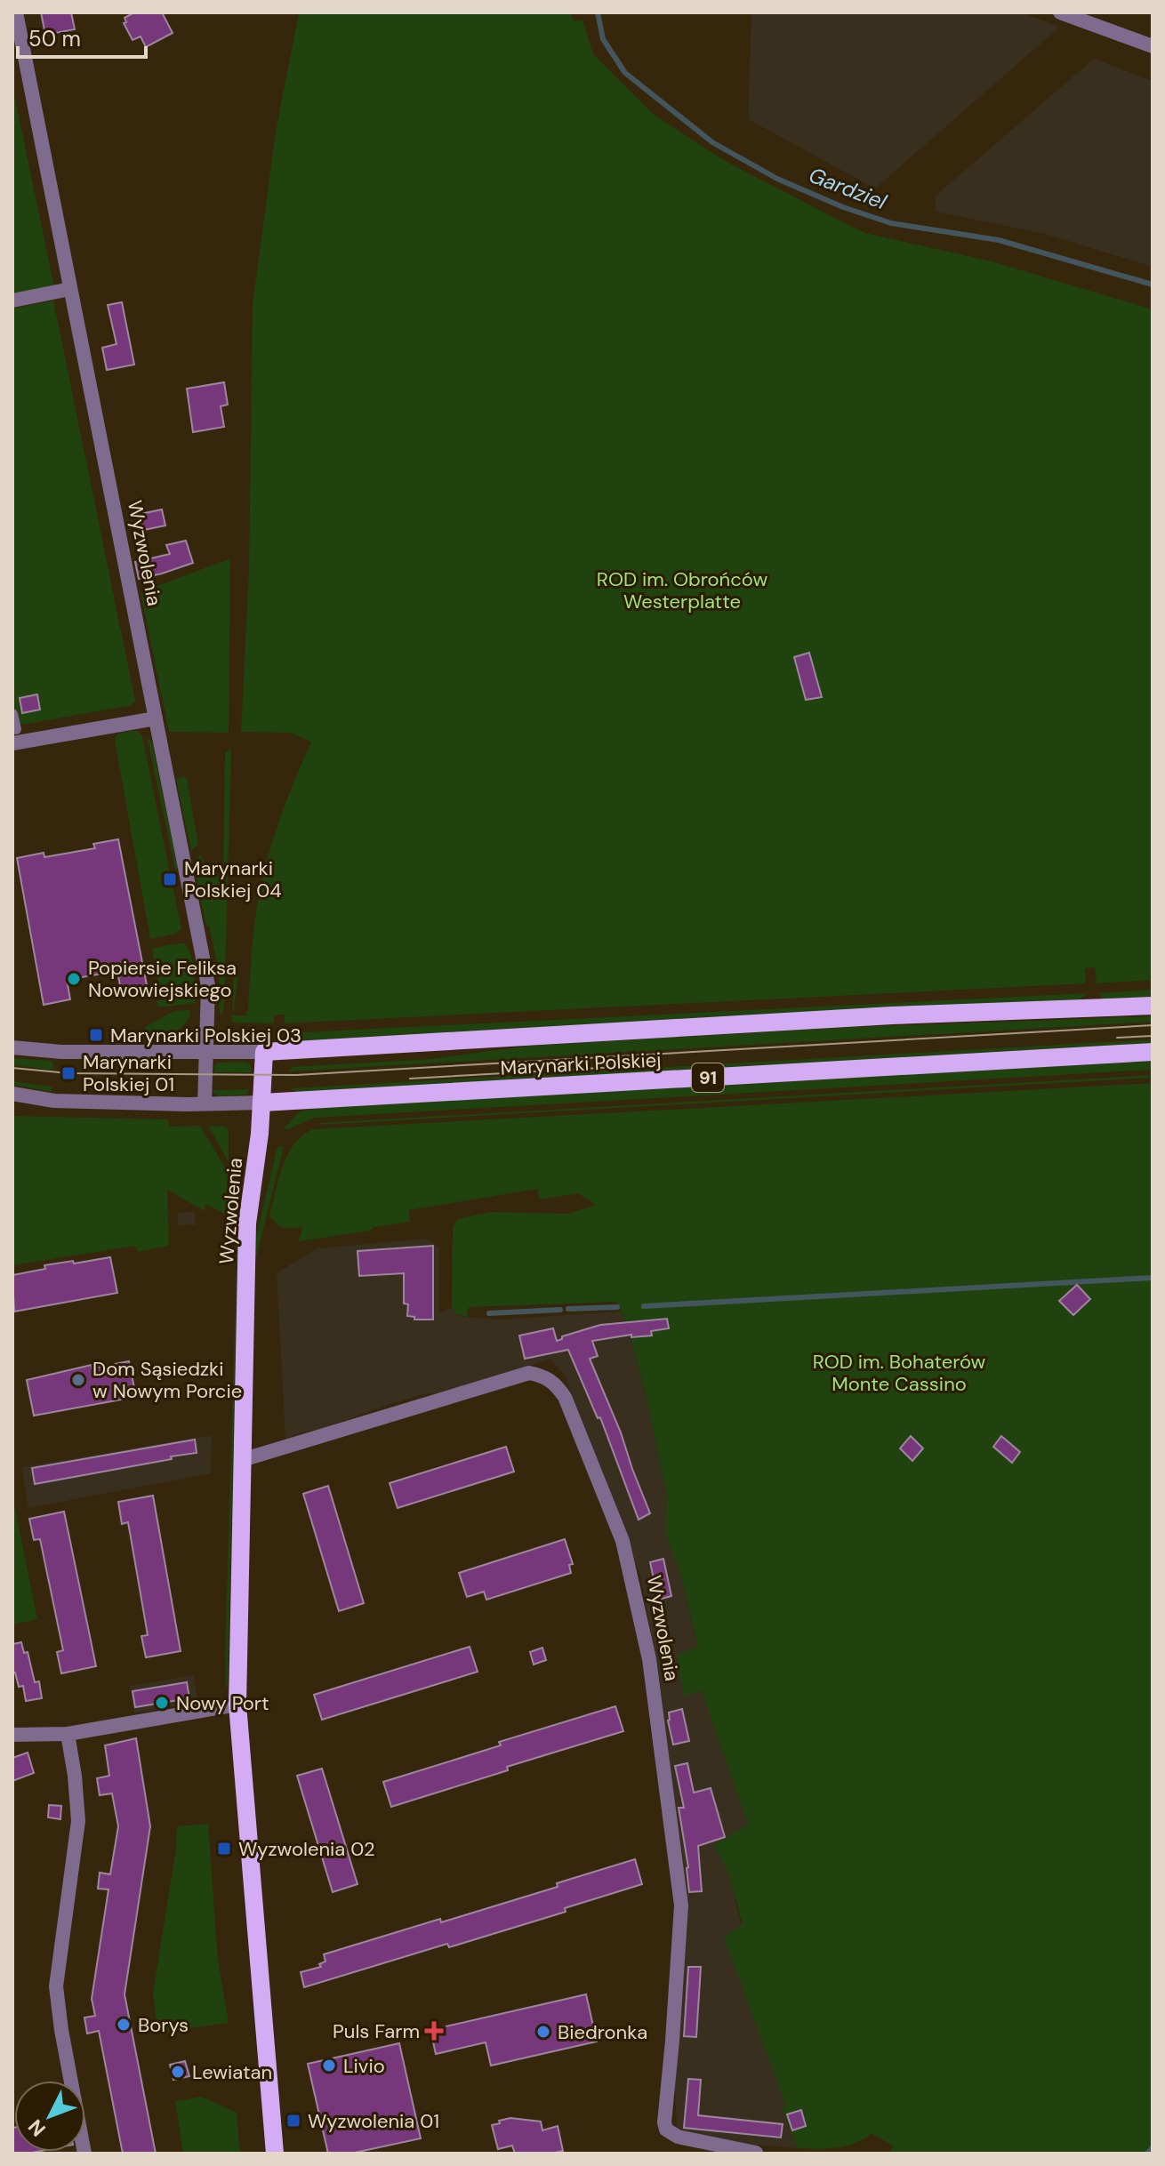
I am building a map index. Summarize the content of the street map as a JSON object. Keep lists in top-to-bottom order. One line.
{"streets":{"main road":["Wyzwolenia","Marynarki Polskiej","91"]},"crossings":[["Wyzwolenia","Marynarki Polskiej"]],"water":["Gardziel"],"parks":["ROD im. Obrońców Westerplatte","ROD im. Bohaterów Monte Cassino"],"places":{"transit":["Marynarki Polskiej 04","Marynarki Polskiej 03","Marynarki Polskiej 01","Wyzwolenia 02","Wyzwolenia 01"],"other":["Popiersie Feliksa Nowowiejskiego","Dom Sąsiedzki w Nowym Porcie","Nowy Port","Borys","Biedronka","Livio","Lewiatan"],"health":["Puls Farm"]},"scale_bar":"50 m","north":"bottom left"}
